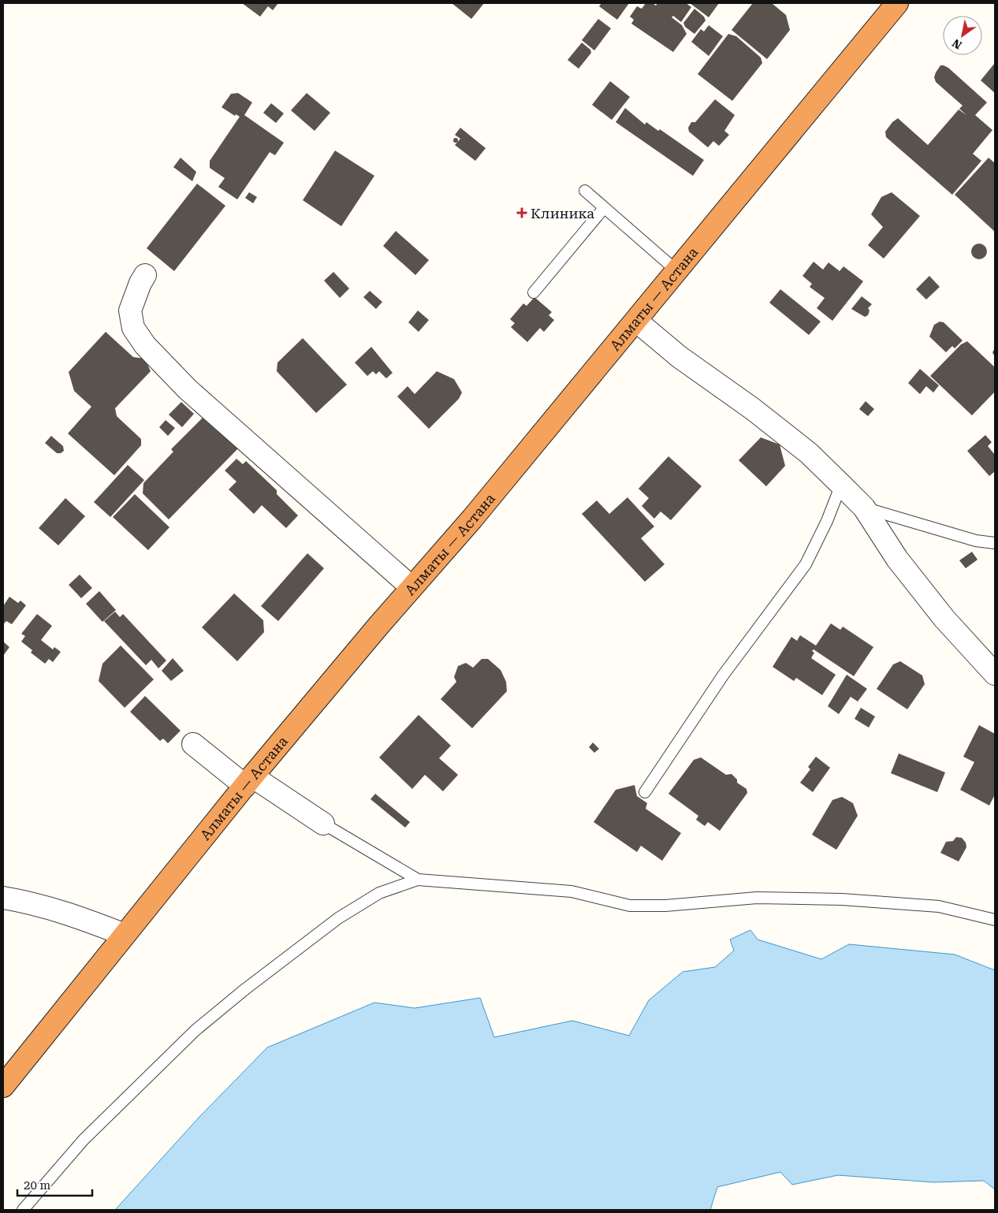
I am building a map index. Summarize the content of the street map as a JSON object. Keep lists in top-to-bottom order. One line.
{"streets":{"highway":["Алматы — Астана"]},"places":{"health":["Клиника"]},"scale_bar":"20 m","north":"bottom left"}
